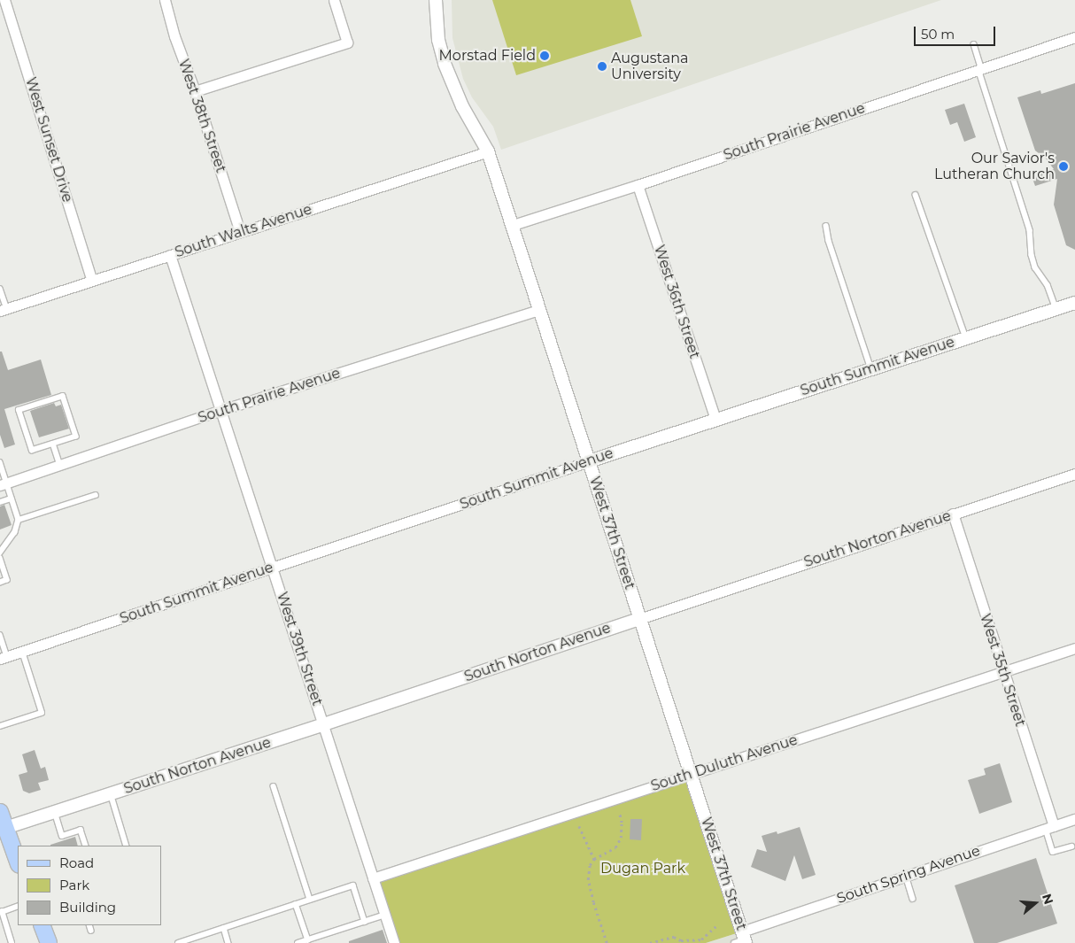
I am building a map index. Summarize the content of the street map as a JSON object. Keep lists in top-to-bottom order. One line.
{"streets":{"street":["West 38th Street","South Prairie Avenue","West Sunset Drive","South Walts Avenue","West 36th Street","South Summit Avenue","West 37th Street","South Norton Avenue","West 39th Street","West 35th Street","South Duluth Avenue","South Spring Avenue"]},"crossings":[["West 38th Street","South Walts Avenue"],["South Prairie Avenue","West 36th Street"],["South Prairie Avenue","West 37th Street"],["South Prairie Avenue","West 39th Street"],["West Sunset Drive","South Walts Avenue"],["South Walts Avenue","West 37th Street"],["South Walts Avenue","West 39th Street"],["West 36th Street","South Summit Avenue"],["South Summit Avenue","West 37th Street"],["South Summit Avenue","West 39th Street"],["West 37th Street","South Norton Avenue"],["West 37th Street","South Duluth Avenue"],["West 37th Street","South Spring Avenue"],["South Norton Avenue","West 39th Street"],["South Norton Avenue","West 35th Street"],["West 39th Street","South Duluth Avenue"],["West 35th Street","South Duluth Avenue"],["West 35th Street","South Spring Avenue"]],"parks":["Dugan Park"],"places":["Morstad Field","Augustana University","Our Savior's Lutheran Church"],"legend":["Road","Park","Building"],"scale_bar":"50 m","north":"right"}
